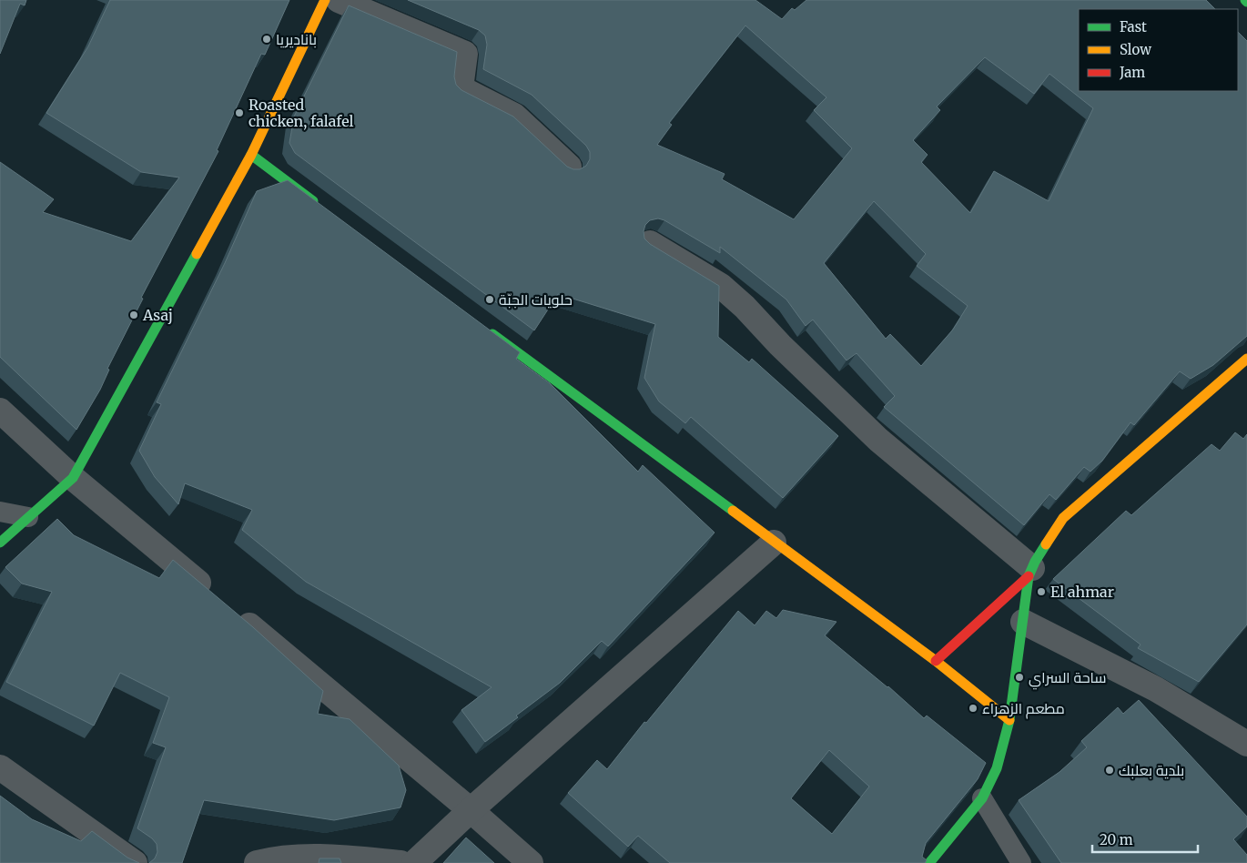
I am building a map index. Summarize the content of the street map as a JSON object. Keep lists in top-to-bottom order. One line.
{"places":["باناديريا","Roasted chicken, falafel","حلويات الجبّة","Asaj","El ahmar","ساحة السراي","مطعم الزهراء","بلدية بعلبك"],"legend":["Fast","Slow","Jam"],"scale_bar":"20 m"}
